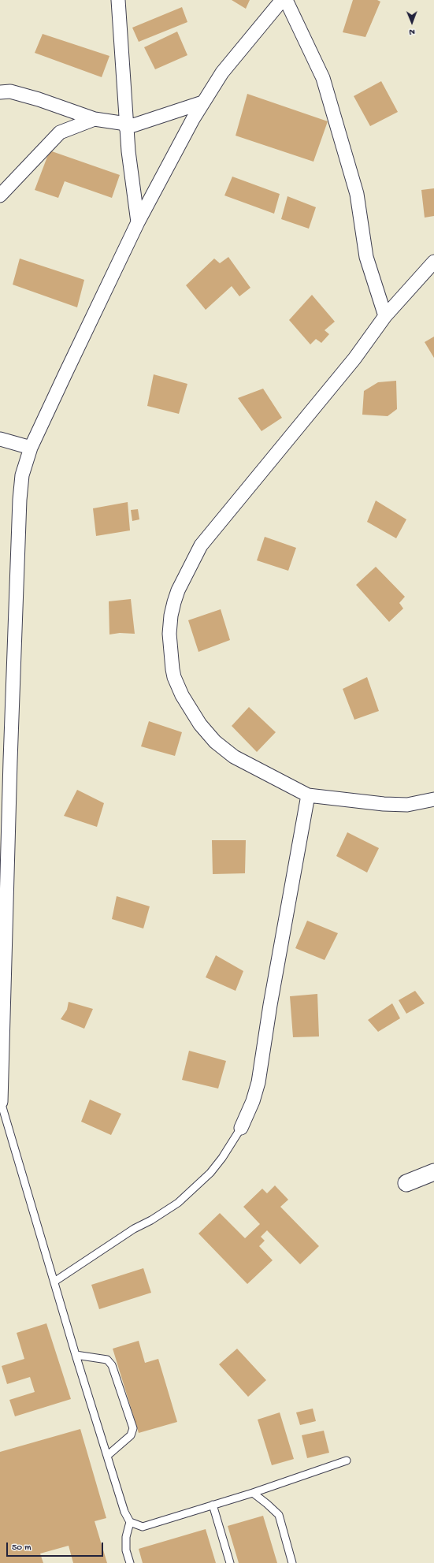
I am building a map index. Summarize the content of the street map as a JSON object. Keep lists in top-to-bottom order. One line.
{"scale_bar":"50 m","north":"bottom"}
